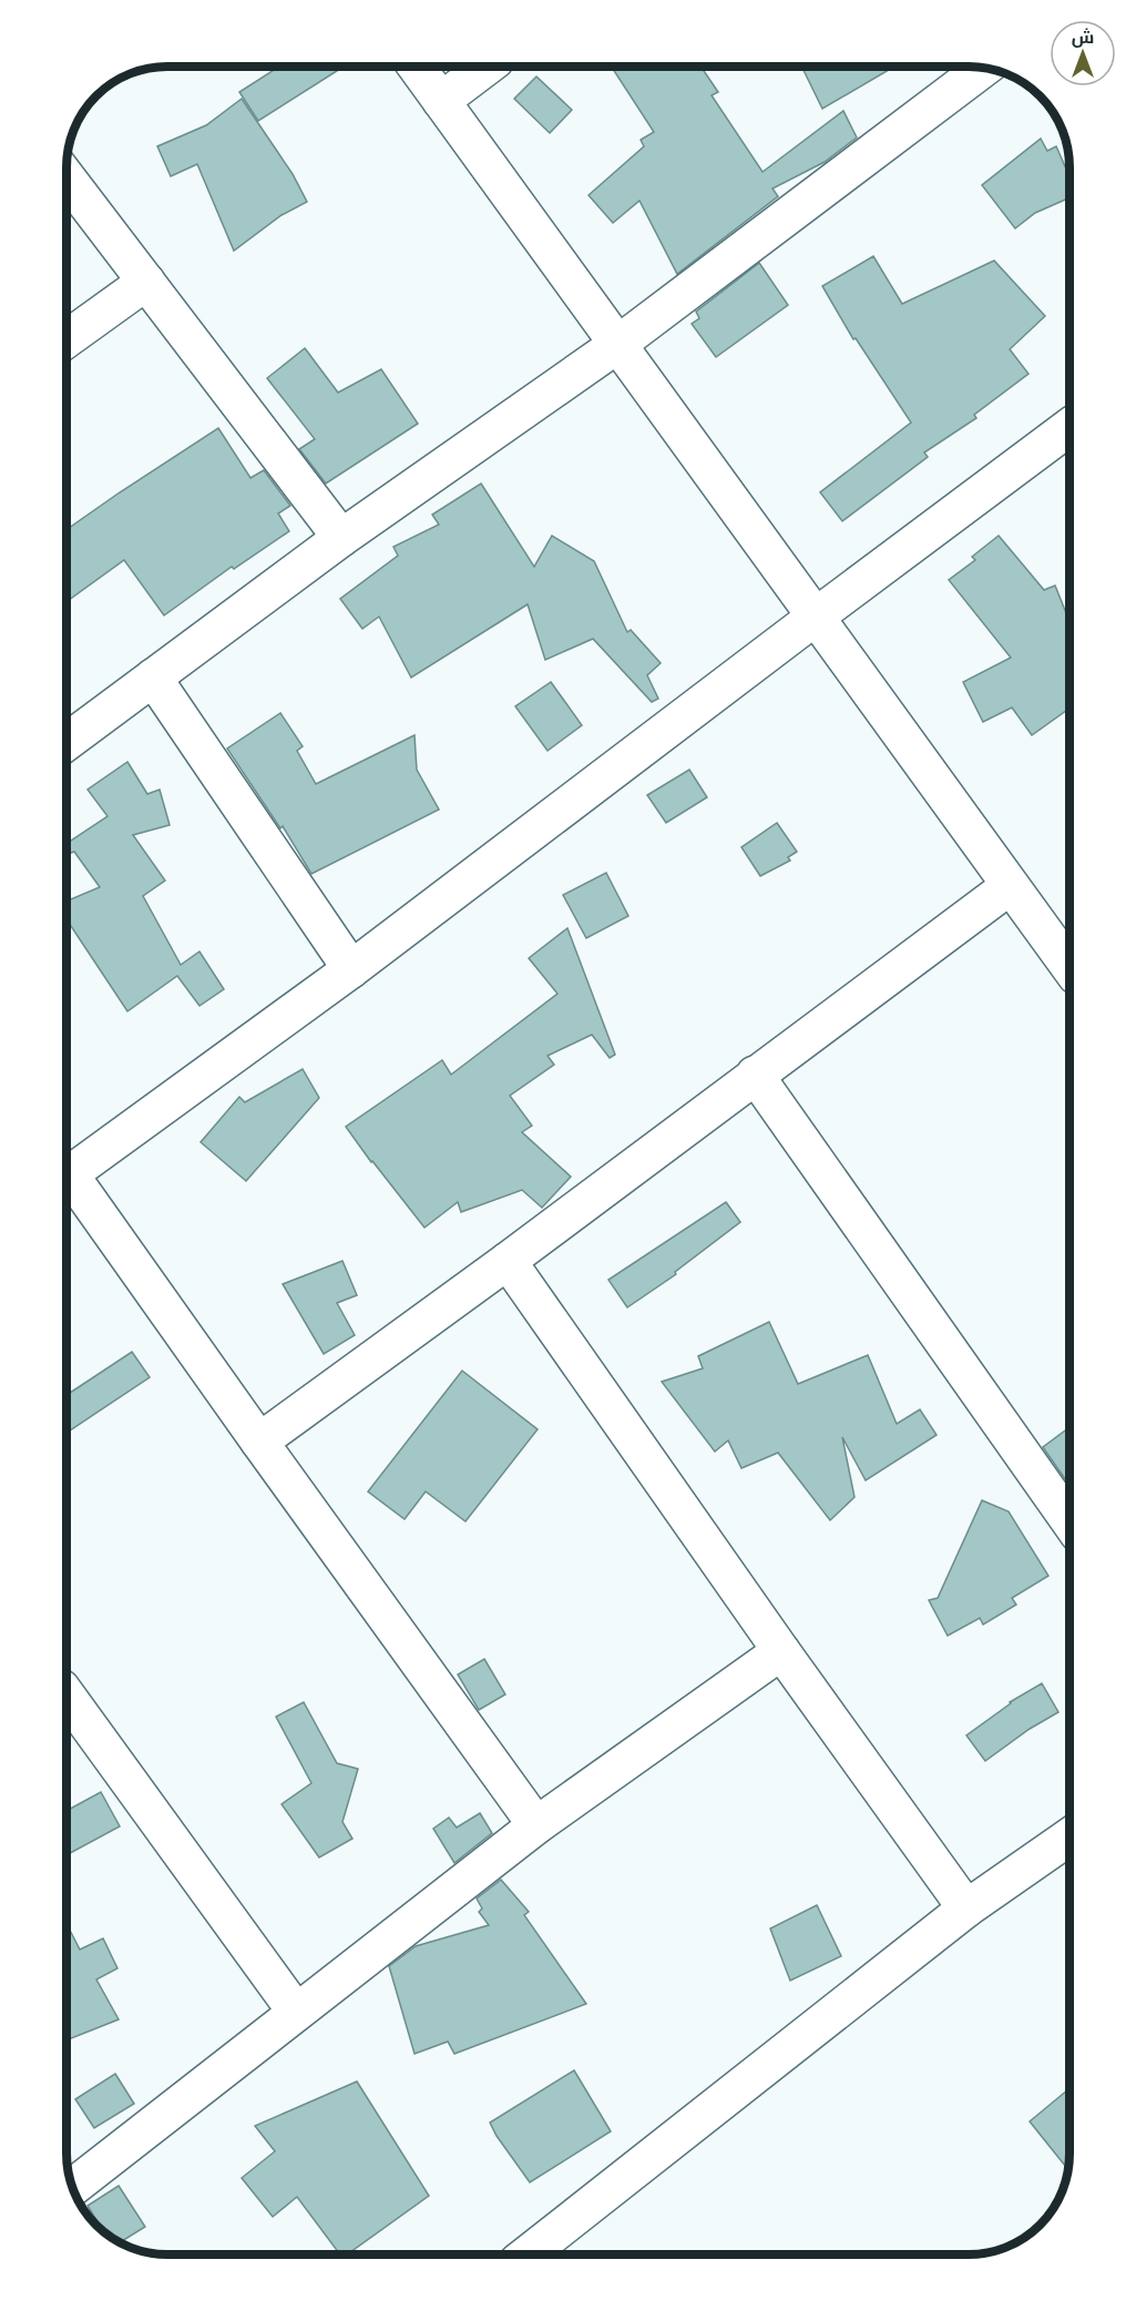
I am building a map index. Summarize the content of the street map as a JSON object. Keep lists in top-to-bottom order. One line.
{"north":"top"}
